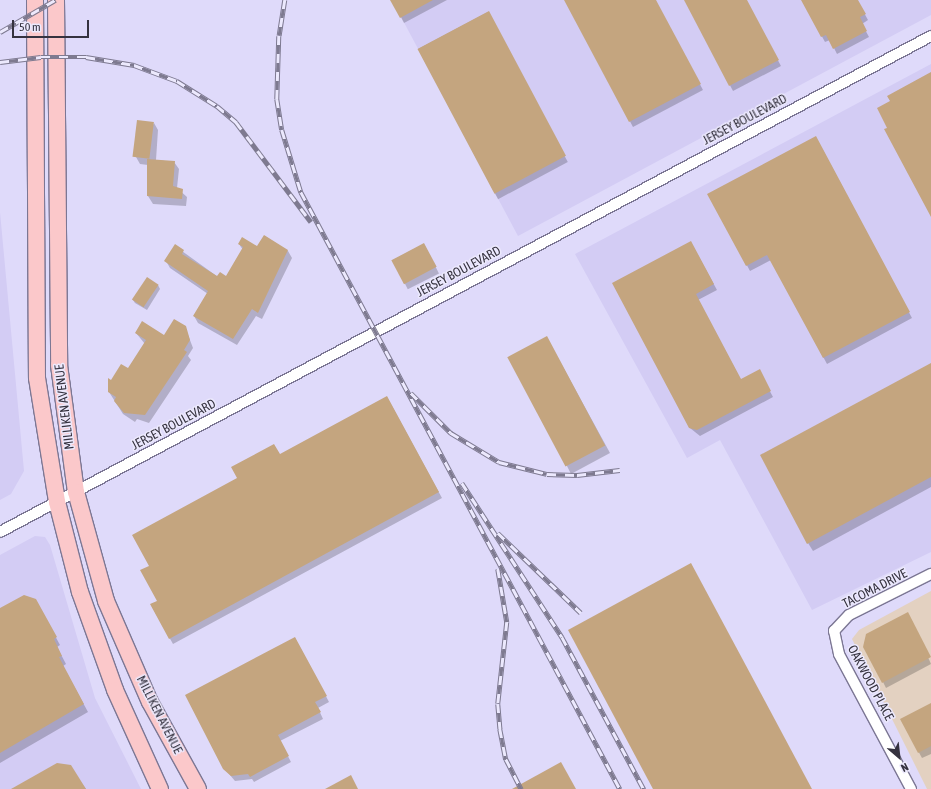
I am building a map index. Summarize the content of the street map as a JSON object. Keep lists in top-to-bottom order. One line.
{"streets":{"main road":["MILLIKEN AVENUE"],"street":["JERSEY BOULEVARD","TACOMA DRIVE","OAKWOOD PLACE"]},"crossings":[["JERSEY BOULEVARD","MILLIKEN AVENUE"],["TACOMA DRIVE","OAKWOOD PLACE"]],"scale_bar":"50 m","north":"bottom right"}
